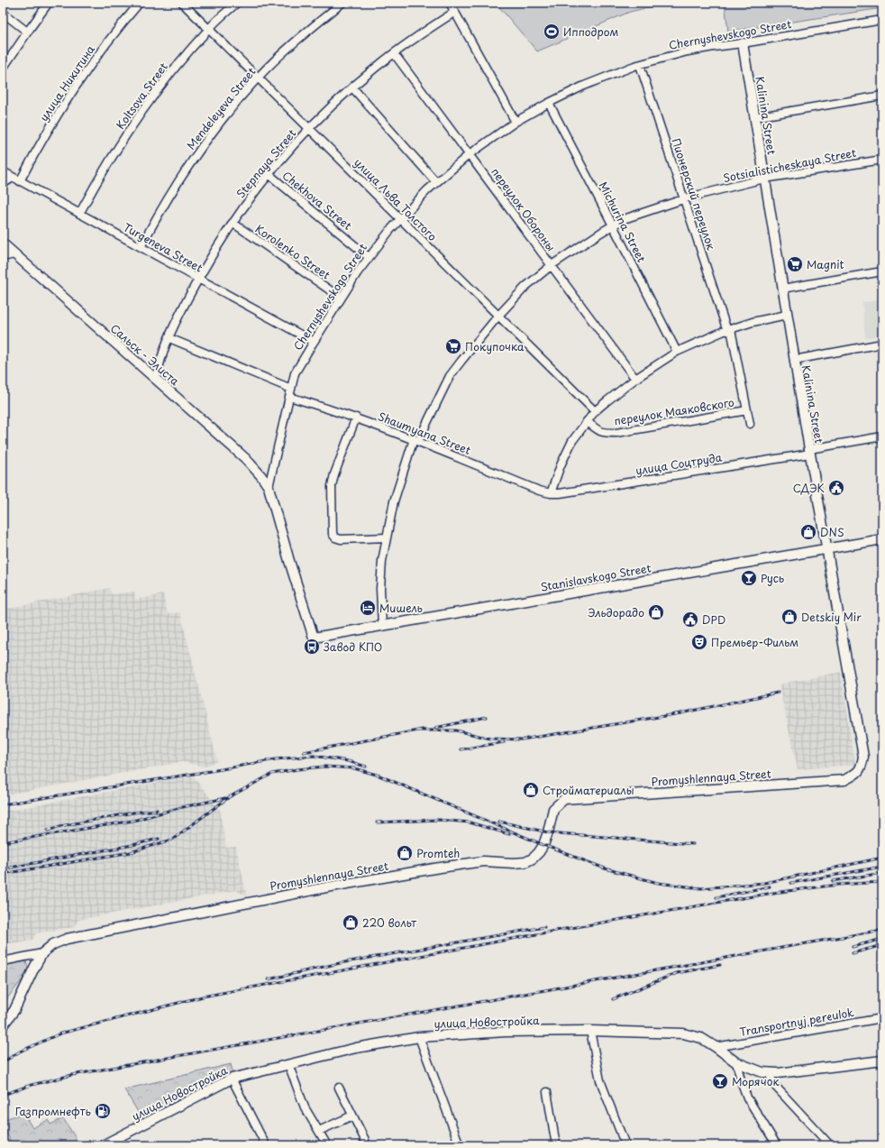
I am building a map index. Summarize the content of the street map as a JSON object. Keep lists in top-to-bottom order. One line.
{"streets":{"main road":["Chernyshevskogo Street","Kalinina Street","Сальск - Элиста","Stanislavskogo Street","Promyshlennaya Street","улица Новостройка"],"street":["улица Никитина","Koltsova Street","Mendeleyeva Street","Stepnaya Street","Sotsialisticheskaya Street","Пионерский переулок","улица Льва Толстого","Chekhova Street","переулок Обороны","Michurina Street","Turgeneva Street","Korolenko Street","переулок Маяковского","Shaumyana Street","улица Соцтруда","Transportnyj pereulok"]},"crossings":[["Chernyshevskogo Street","Kalinina Street"],["Chernyshevskogo Street","Пионерский переулок"],["Chernyshevskogo Street","улица Льва Толстого"],["Chernyshevskogo Street","Chekhova Street"],["Chernyshevskogo Street","переулок Обороны"],["Chernyshevskogo Street","Michurina Street"],["Chernyshevskogo Street","Turgeneva Street"],["Chernyshevskogo Street","Korolenko Street"],["Chernyshevskogo Street","Сальск - Элиста"],["Chernyshevskogo Street","Shaumyana Street"],["Chernyshevskogo Street","Stanislavskogo Street"],["улица Никитина","Turgeneva Street"],["Koltsova Street","улица Льва Толстого"],["Koltsova Street","Turgeneva Street"],["Mendeleyeva Street","улица Льва Толстого"],["Mendeleyeva Street","Turgeneva Street"],["Kalinina Street","Sotsialisticheskaya Street"],["Kalinina Street","улица Соцтруда"],["Kalinina Street","Stanislavskogo Street"],["Kalinina Street","Promyshlennaya Street"],["Stepnaya Street","улица Льва Толстого"],["Stepnaya Street","Chekhova Street"],["Stepnaya Street","переулок Обороны"],["Stepnaya Street","Turgeneva Street"],["Stepnaya Street","Korolenko Street"],["Stepnaya Street","Сальск - Элиста"],["Stepnaya Street","Shaumyana Street"],["Sotsialisticheskaya Street","Пионерский переулок"],["Sotsialisticheskaya Street","улица Льва Толстого"],["Sotsialisticheskaya Street","переулок Обороны"],["Sotsialisticheskaya Street","Michurina Street"],["Sotsialisticheskaya Street","Shaumyana Street"],["Sotsialisticheskaya Street","Stanislavskogo Street"],["Пионерский переулок","переулок Маяковского"],["Shaumyana Street","улица Соцтруда"],["улица Новостройка","Transportnyj pereulok"]],"places":{"sports":["Ипподром"],"supermarket":["Magnit","Покупочка"],"public building":["СДЭК","DPD"],"shop":["DNS","Эльдорадо","Detskiy Mir","Стройматериалы","Promteh","220 вольт"],"bar":["Русь","Морячок"],"hotel":["Мишель"],"theatre":["Премьер-Фильм"],"bus stop":["Завод КПО"],"fuel station":["Газпромнефть"]}}
